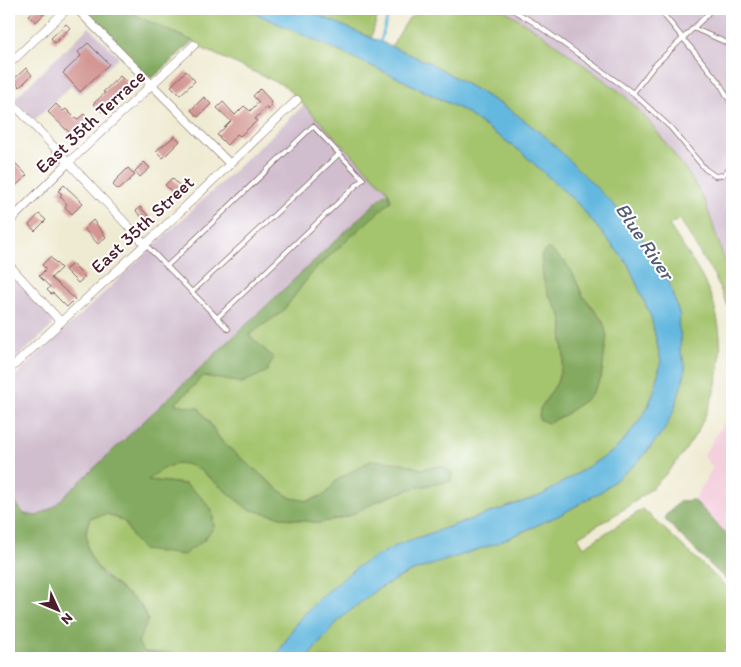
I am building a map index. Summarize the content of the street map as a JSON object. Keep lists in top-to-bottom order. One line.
{"streets":{"street":["East 35th Terrace","East 35th Street"]},"water":["Blue River"],"north":"bottom right"}
